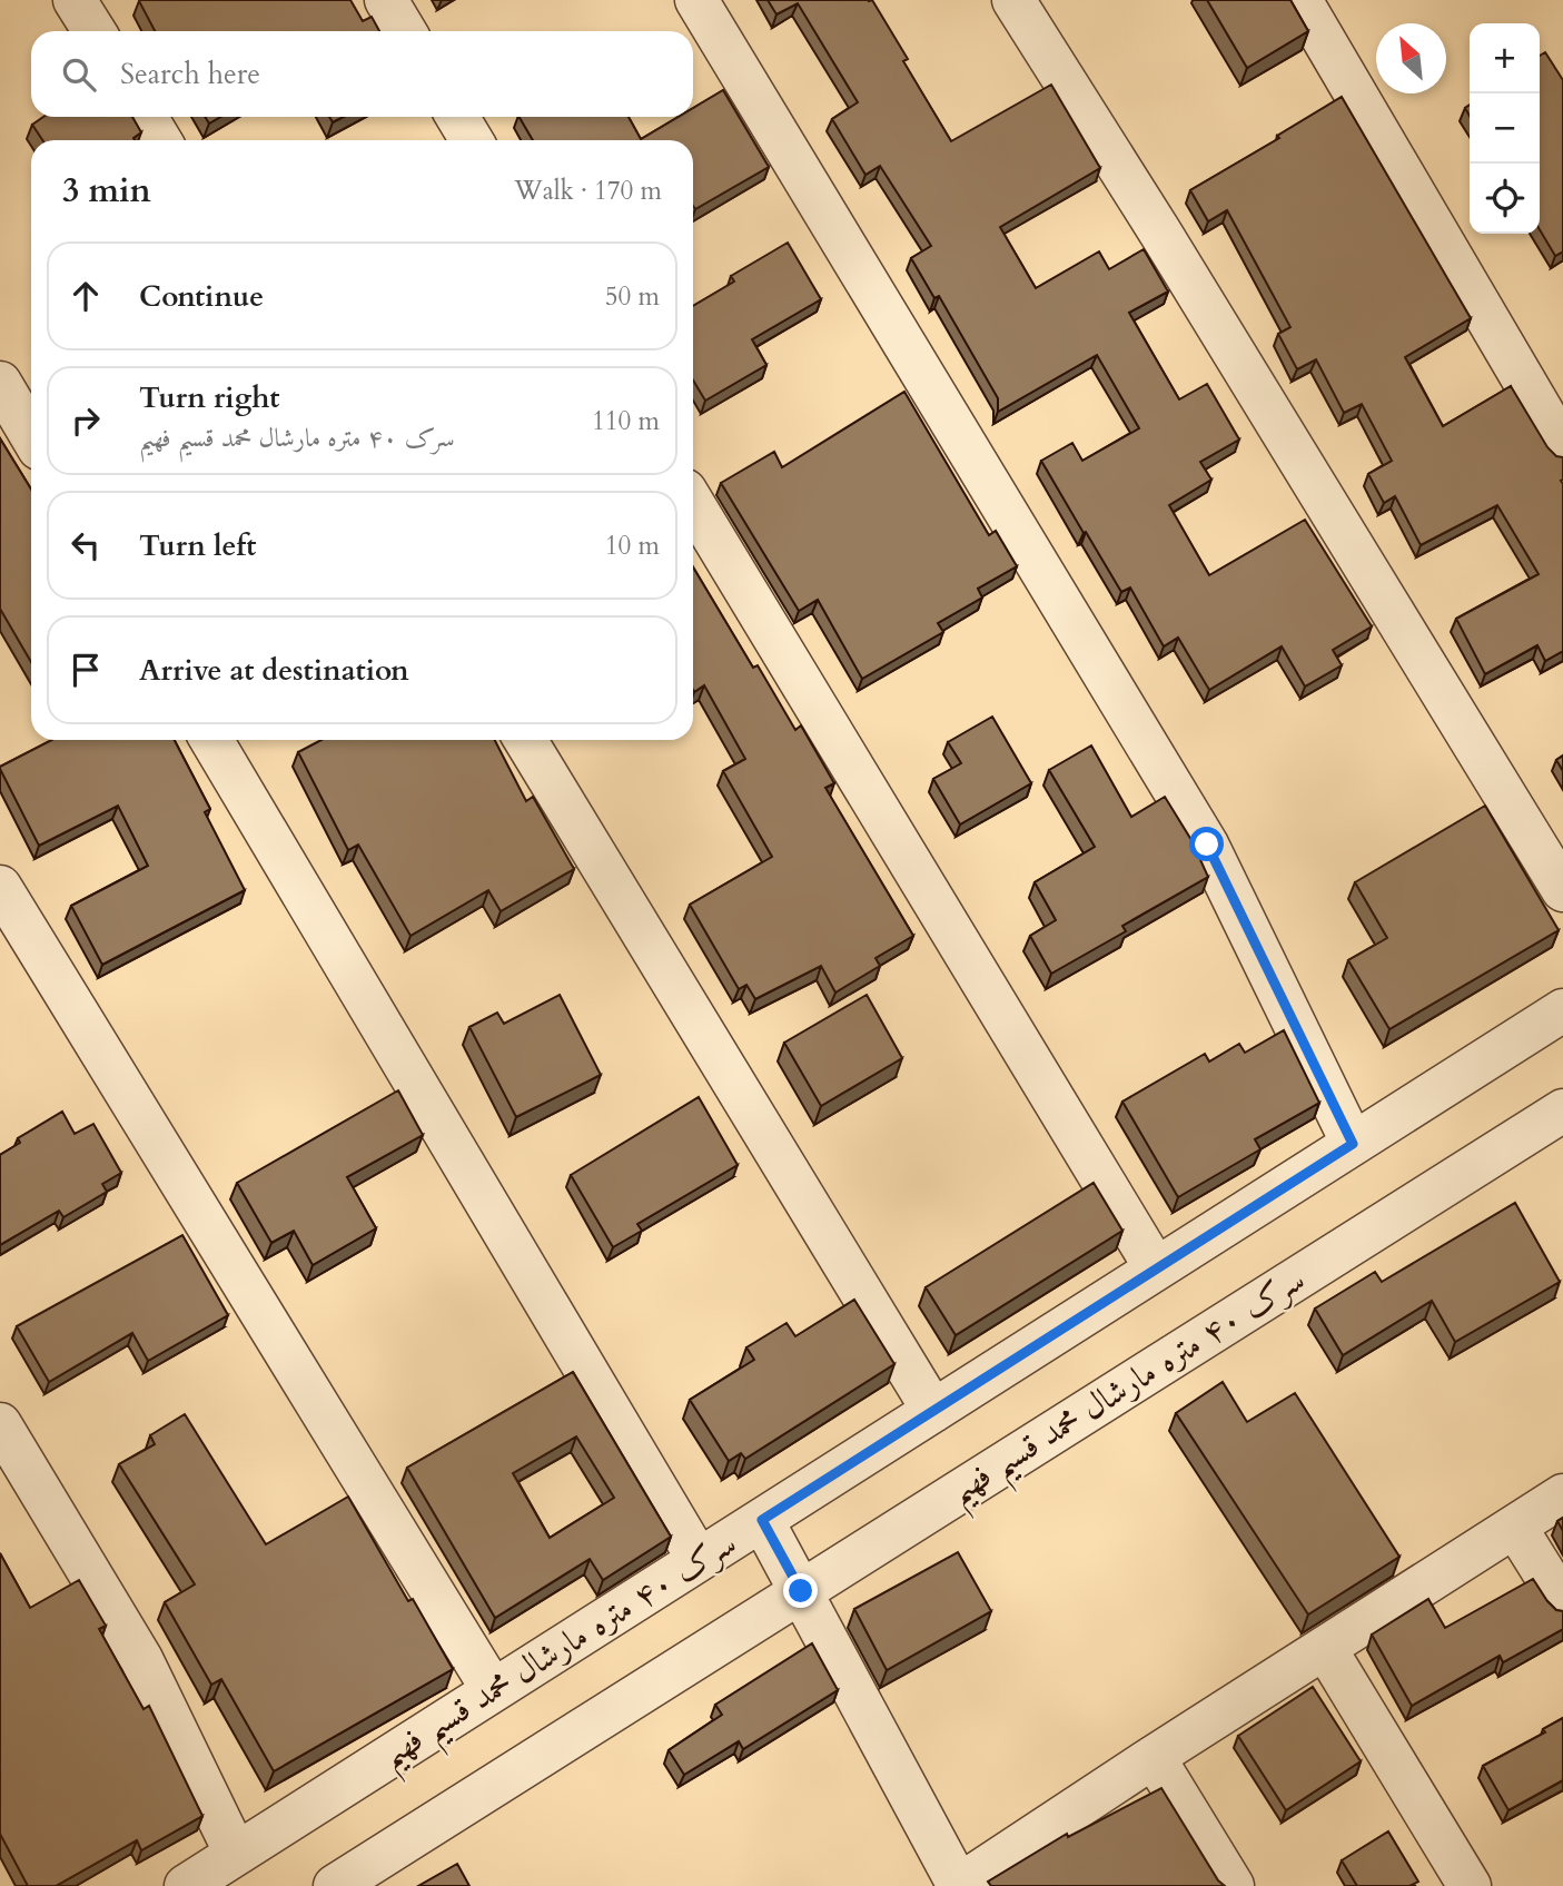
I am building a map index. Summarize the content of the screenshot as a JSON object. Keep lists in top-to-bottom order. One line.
{"streets":{"street":["سرک ۴۰ متره مارشال محمد قسیم فهیم"]},"north":"top left","page":{"map_buttons":["+","−"],"search":"Search here","heading":["3 min","Walk · 170 m"],"list":[["Continue","50 m"],["Turn right","سرک ۴۰ متره مارشال محمد قسیم فهیم","110 m"],["Turn left","10 m"],"Arrive at destination"]}}
